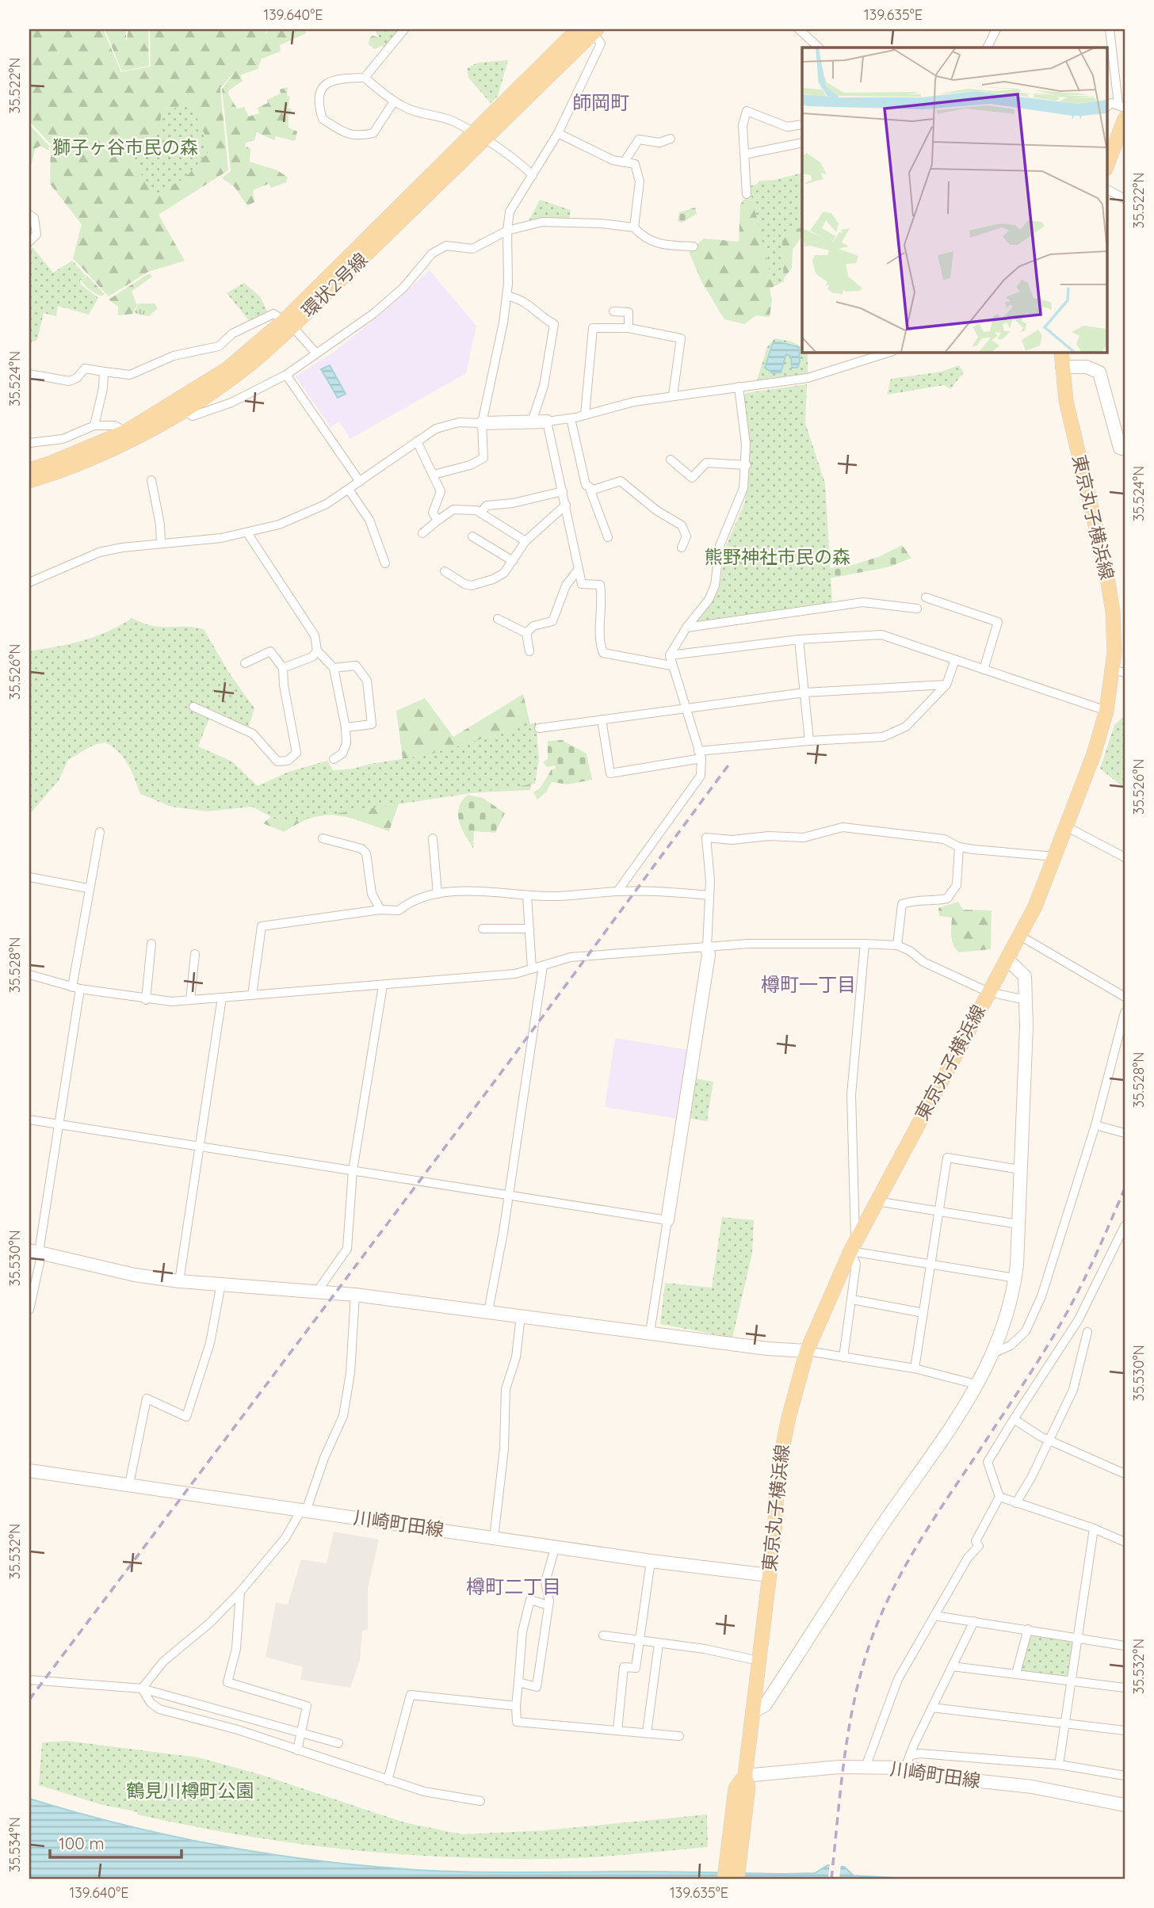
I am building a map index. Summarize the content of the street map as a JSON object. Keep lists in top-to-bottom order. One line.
{"streets":{"main road":["環状2号線","東京丸子横浜線"],"street":["川崎町田線"]},"crossings":[["東京丸子横浜線","川崎町田線"]],"districts":["師岡町","樽町一丁目","樽町二丁目"],"parks":["獅子ヶ谷市民の森","熊野神社市民の森","鶴見川樽町公園"],"scale_bar":"100 m","coordinates":["139.640°E","139.635°E","35.522°N","35.524°N","35.526°N","35.528°N","35.530°N","35.532°N","35.534°N"]}
